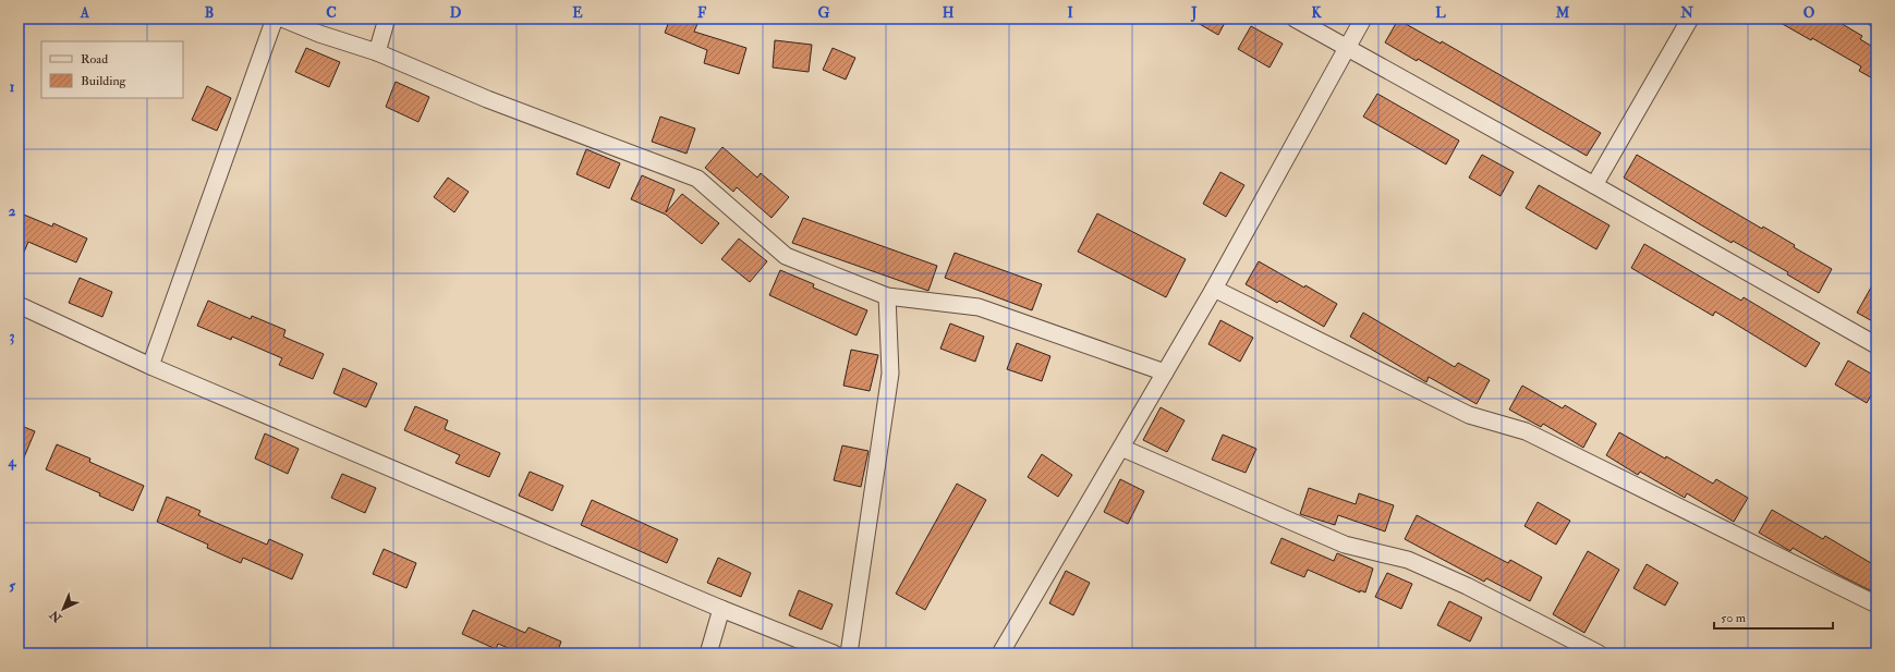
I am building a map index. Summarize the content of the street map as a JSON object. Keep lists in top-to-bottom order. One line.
{"legend":["Road","Building"],"scale_bar":"50 m","north":"bottom left","grid":{"columns":["A","B","C","D","E","F","G","H","I","J","K","L","M","N","O"],"rows":["1","2","3","4","5"]}}
